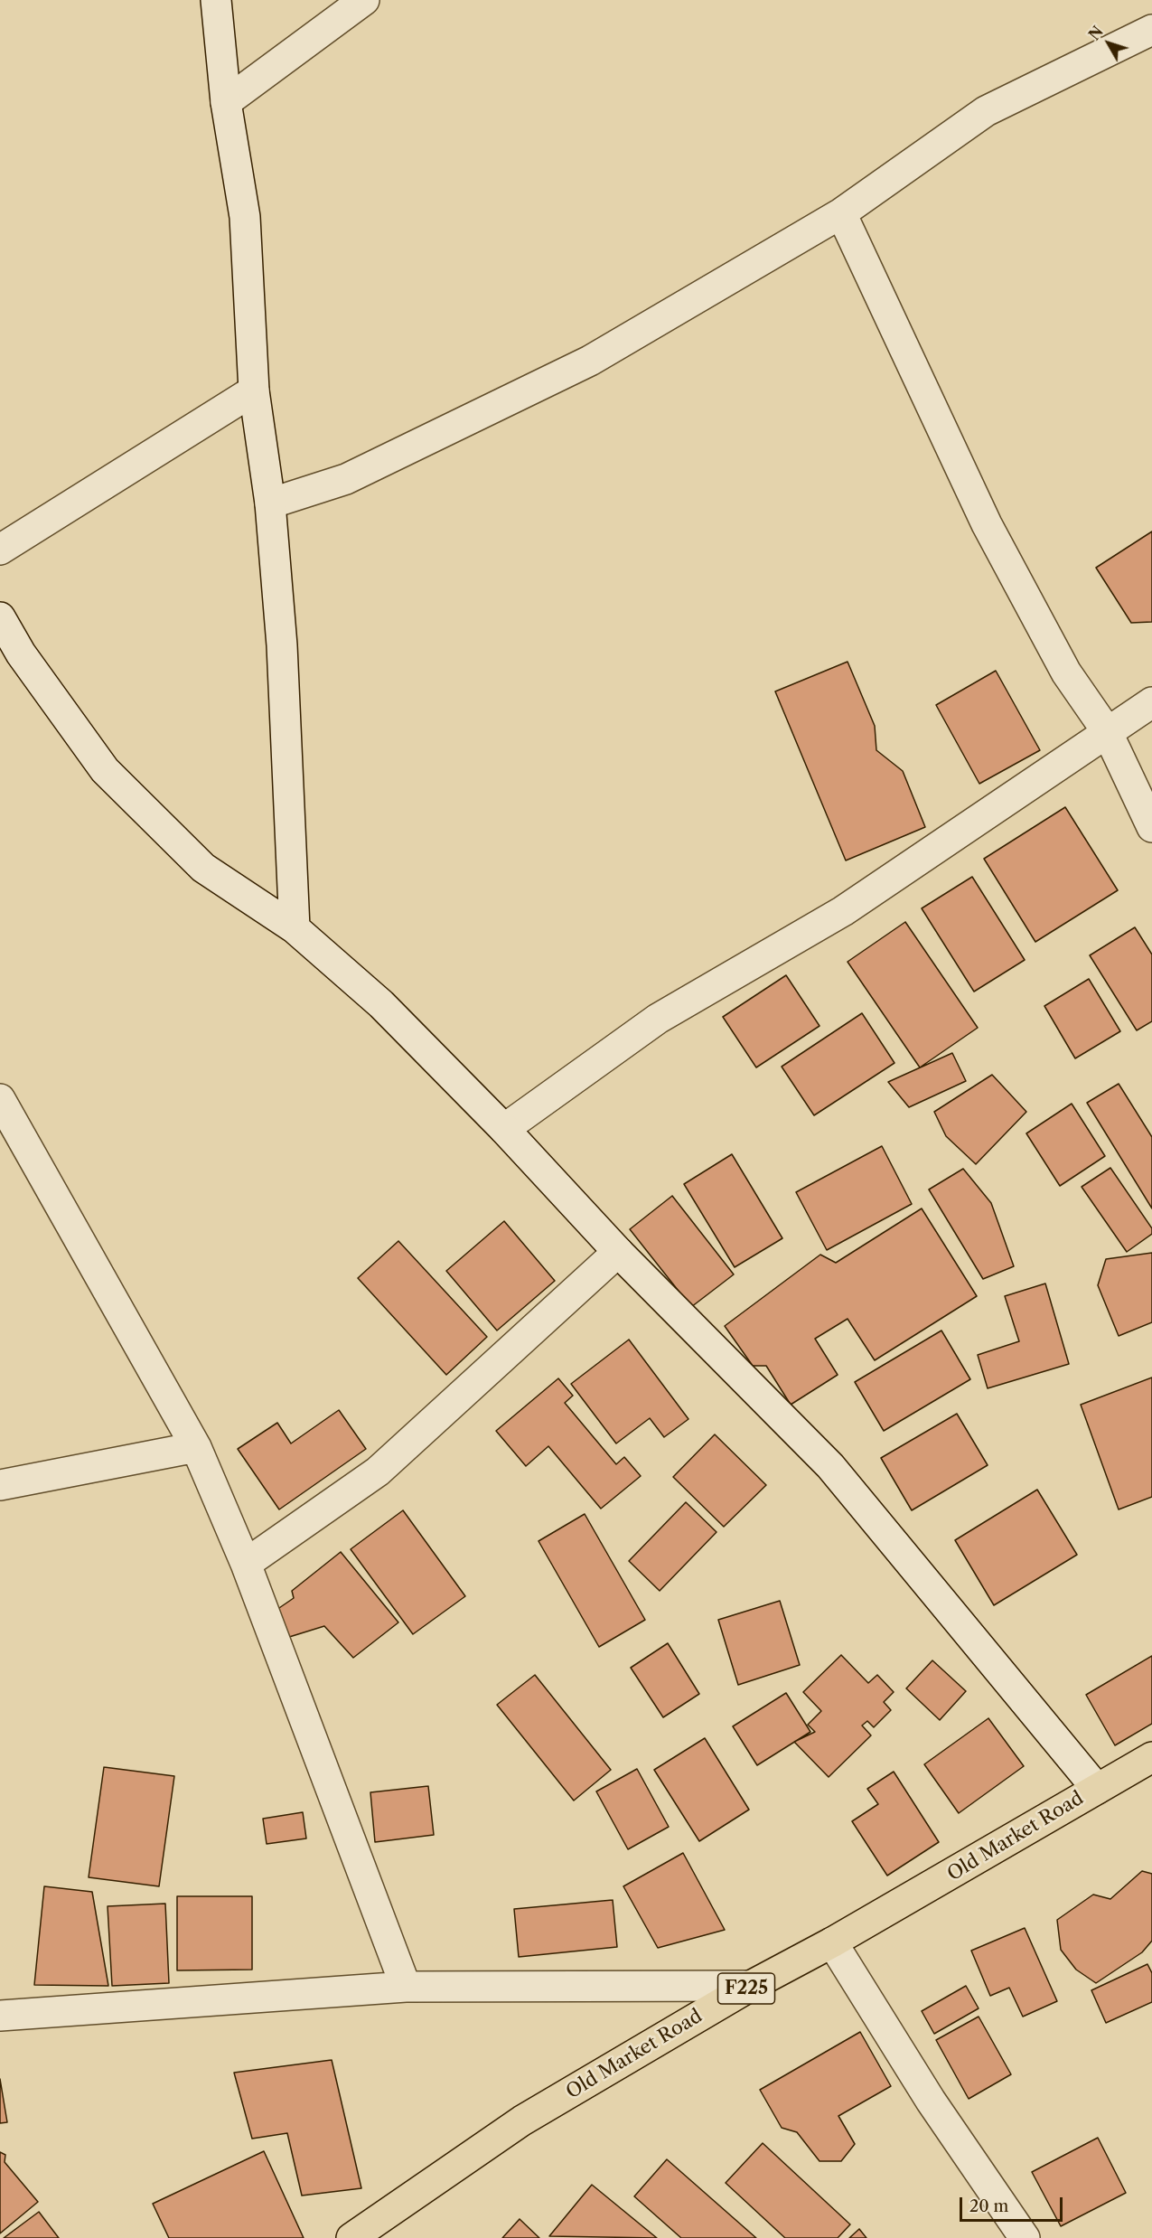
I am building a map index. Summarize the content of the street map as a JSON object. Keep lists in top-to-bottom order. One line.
{"streets":{"main road":["Old Market Road","F225"]},"scale_bar":"20 m","north":"top left"}
